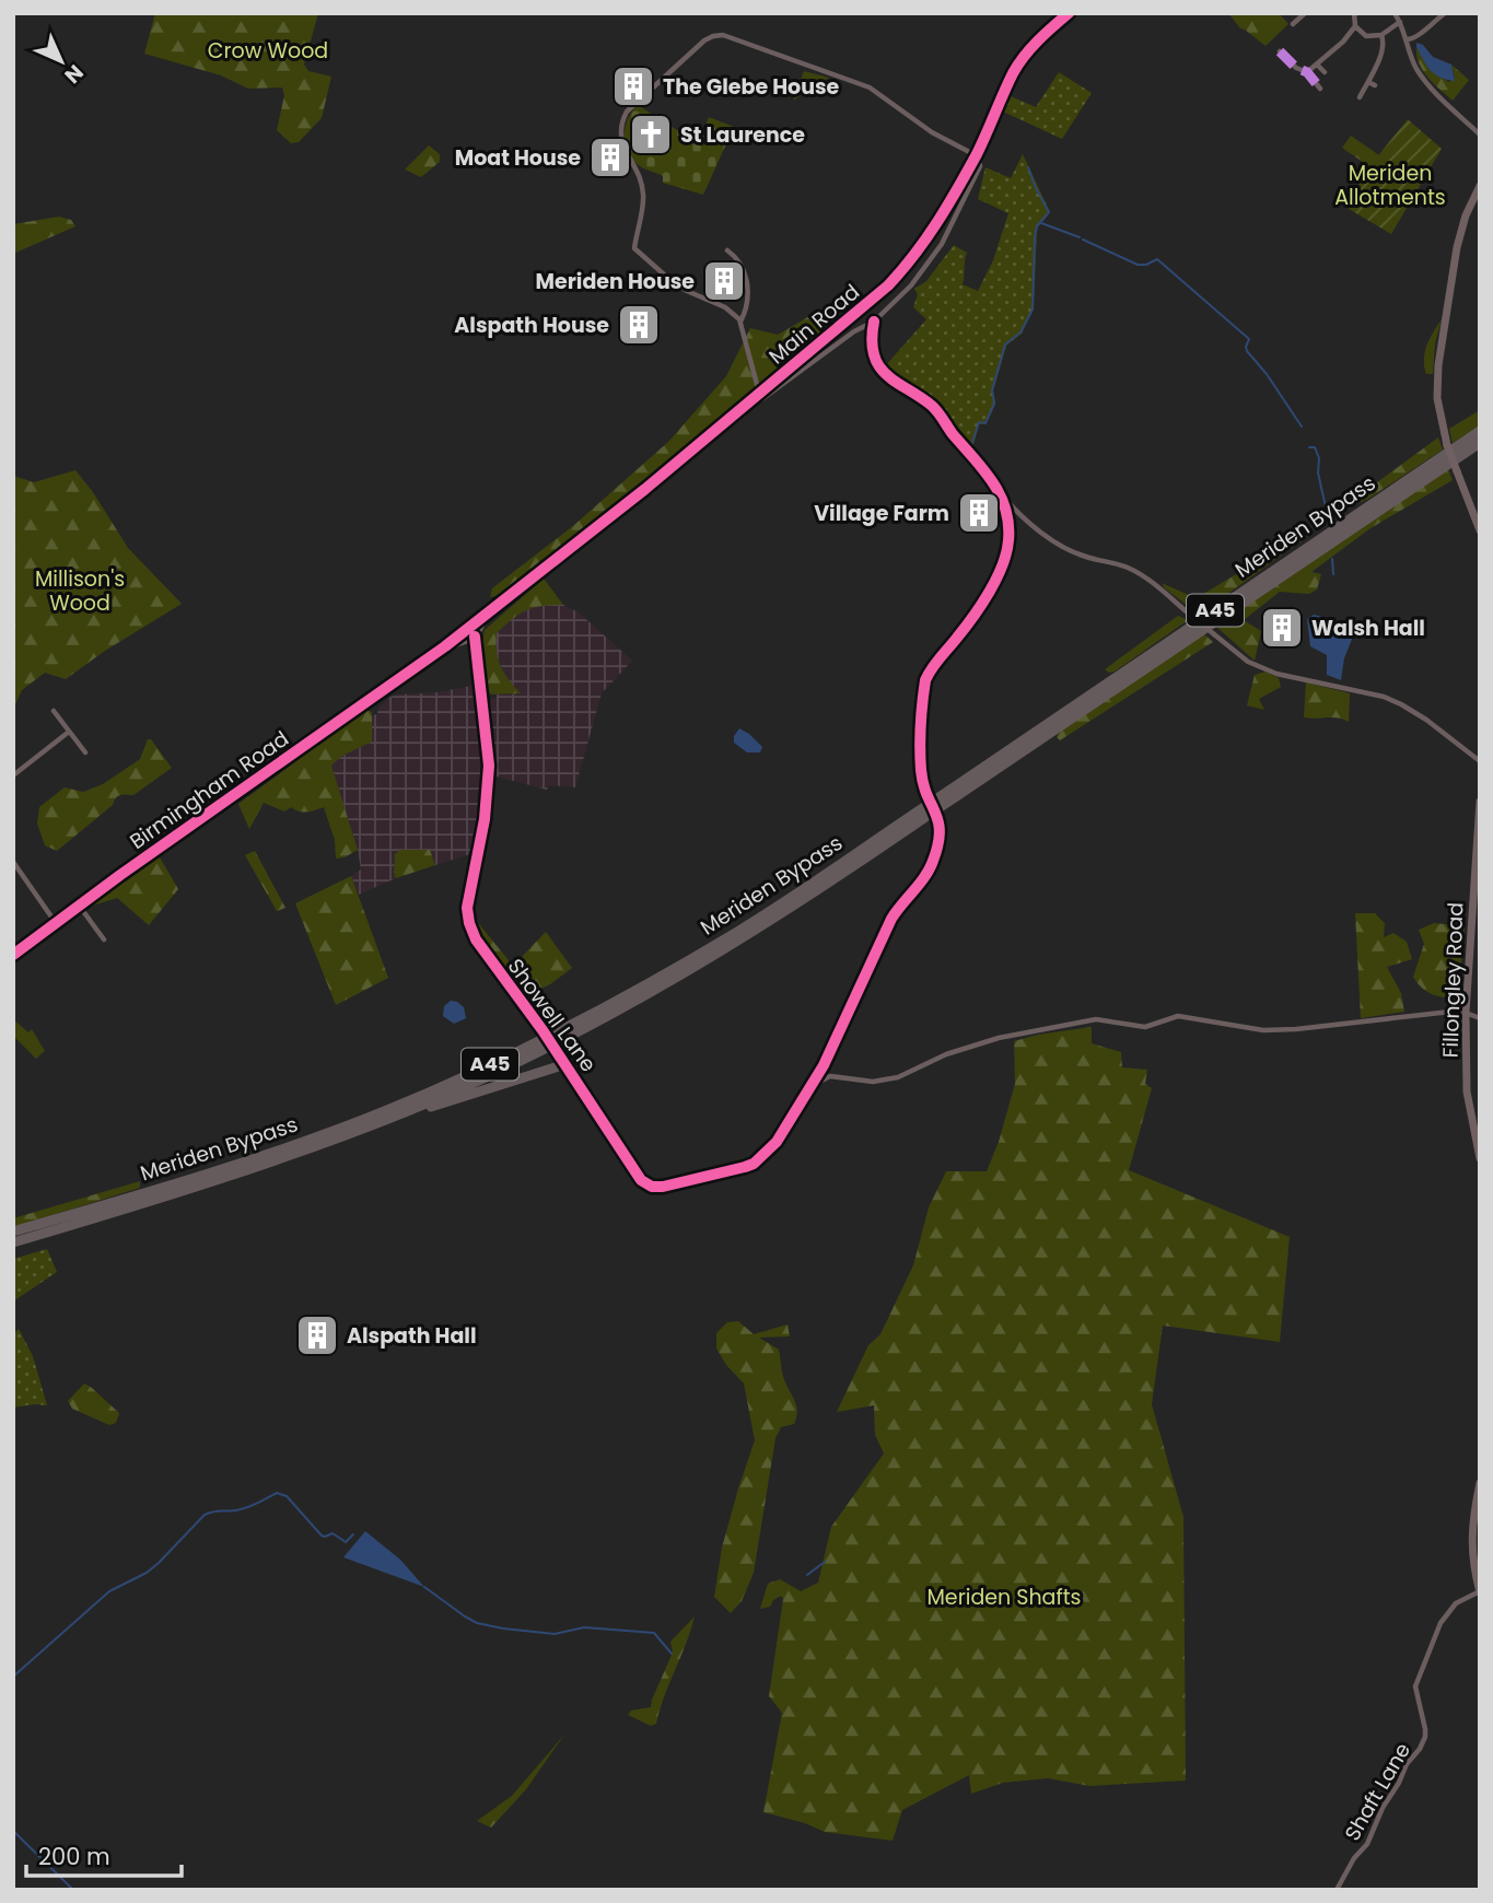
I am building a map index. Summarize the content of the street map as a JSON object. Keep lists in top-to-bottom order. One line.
{"streets":{"highway":["Meriden Bypass","A45"],"main road":["Main Road","Birmingham Road","Fillongley Road","Showell Lane"],"street":["Shaft Lane"]},"crossings":[["Main Road","Birmingham Road"],["Main Road","Showell Lane"],["Birmingham Road","Showell Lane"]],"parks":["Crow Wood","Meriden Allotments","Millison's Wood","Meriden Shafts"],"places":{"building":["The Glebe House","Moat House","Meriden House","Alspath House","Village Farm","Walsh Hall","Alspath Hall"],"church":["St Laurence"]},"scale_bar":"200 m","north":"bottom right"}
